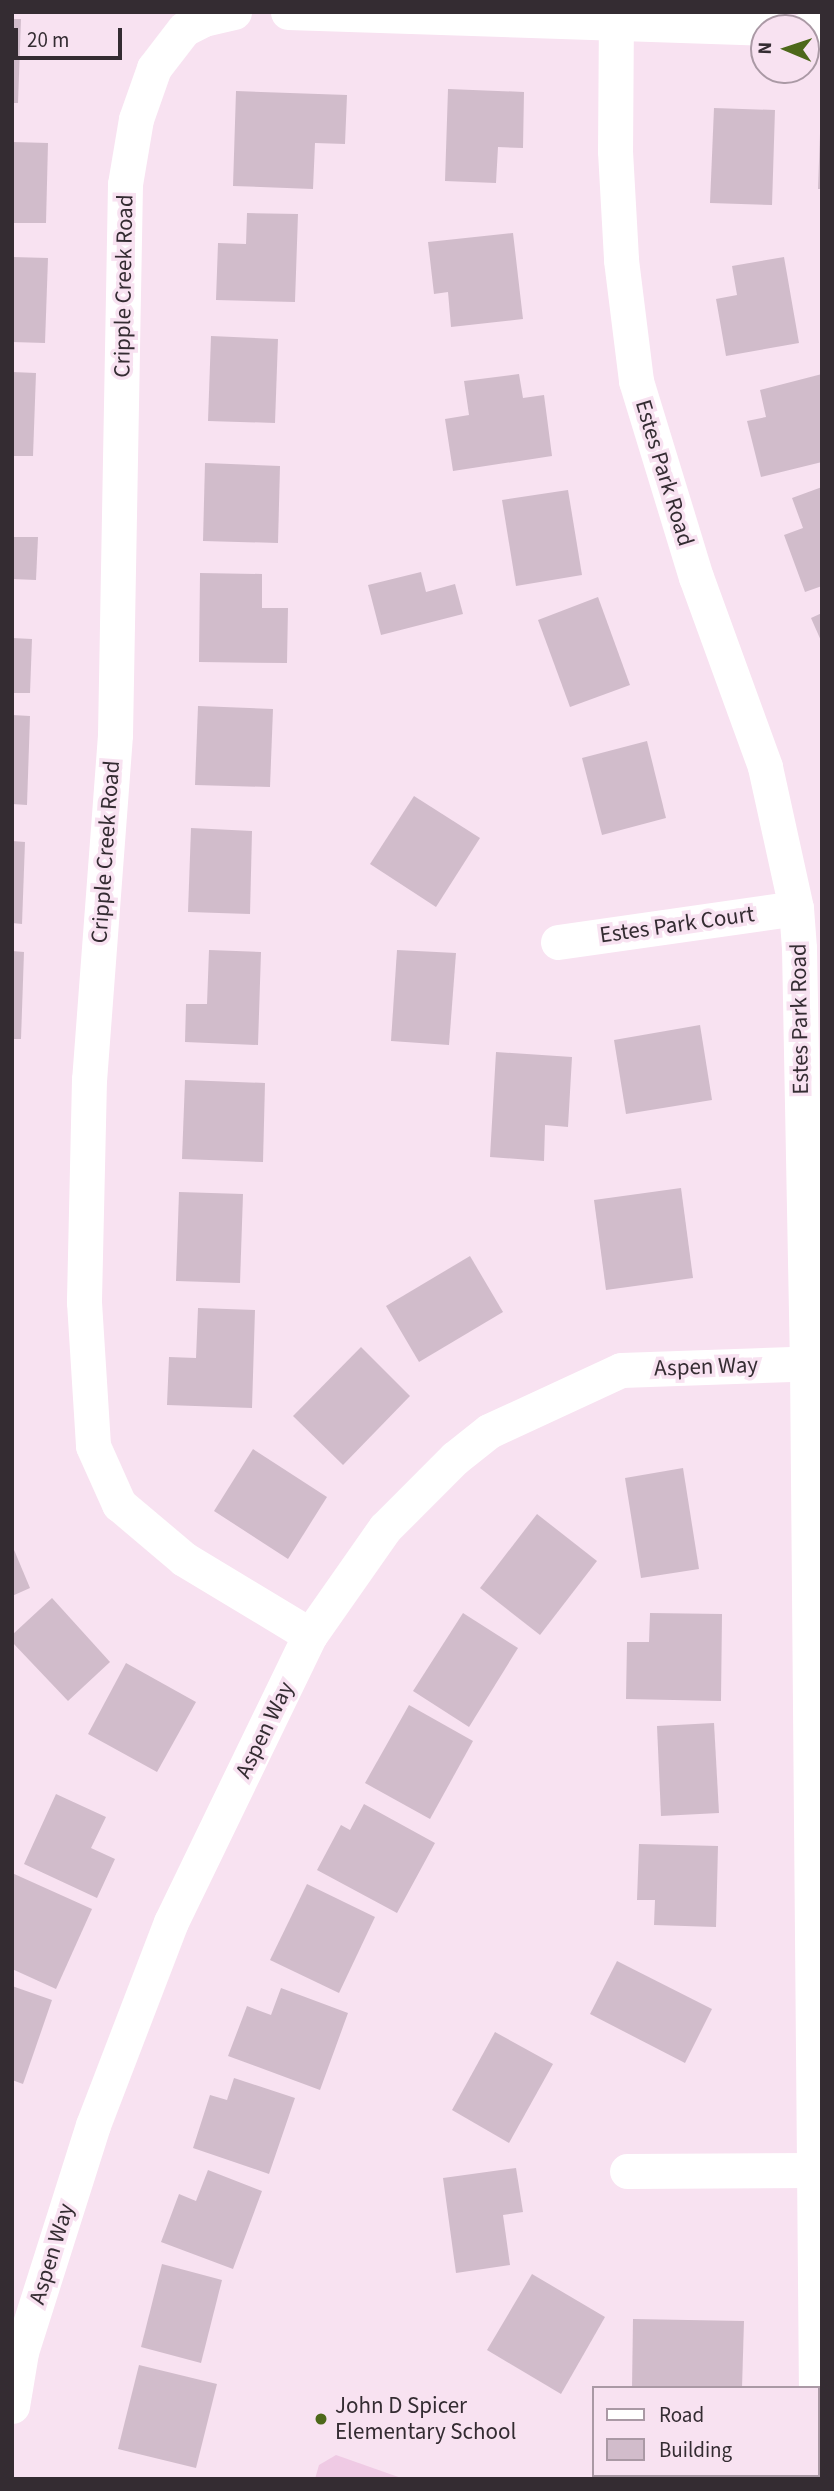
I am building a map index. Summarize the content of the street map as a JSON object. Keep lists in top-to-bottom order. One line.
{"streets":{"street":["Cripple Creek Road","Estes Park Road","Estes Park Court","Aspen Way"]},"crossings":[["Cripple Creek Road","Aspen Way"],["Estes Park Road","Estes Park Court"],["Estes Park Road","Aspen Way"]],"places":["John D Spicer Elementary School"],"legend":["Road","Building"],"scale_bar":"20 m","north":"left"}
